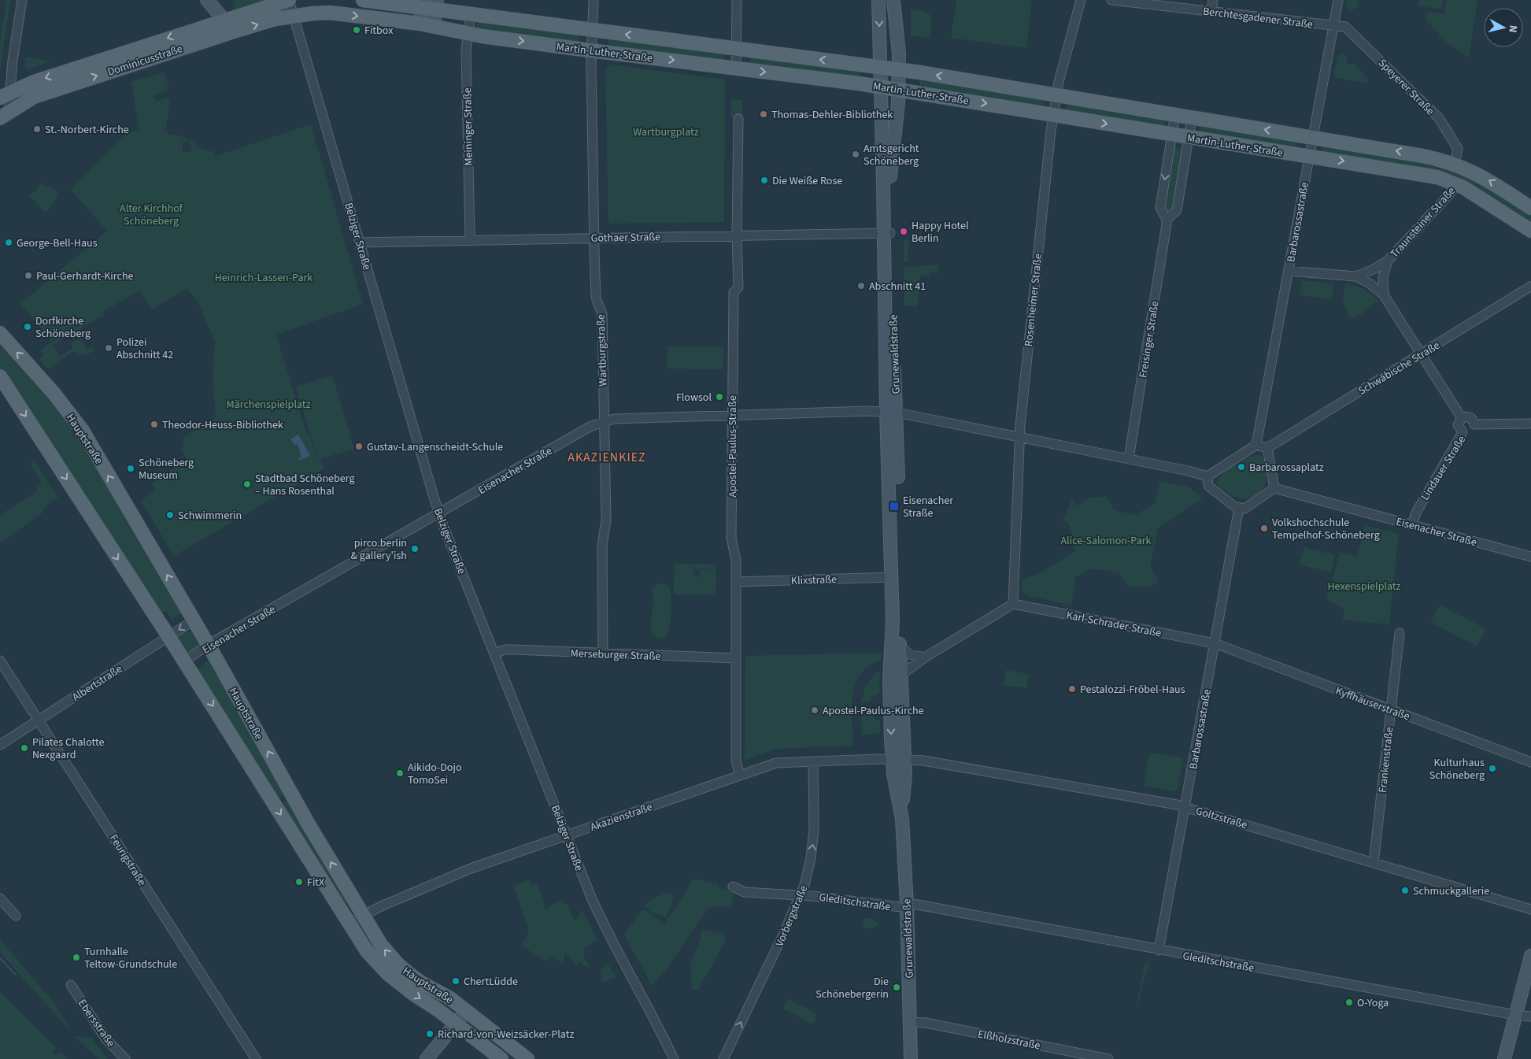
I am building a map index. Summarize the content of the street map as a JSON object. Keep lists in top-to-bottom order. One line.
{"streets":{"main road":["Martin-Luther-Straße","Dominicusstraße","Grunewaldstraße","Hauptstraße"],"street":["Berchtesgadener Straße","Speyerer Straße","Meininger Straße","Barbarossastraße","Traunsteiner Straße","Belziger Straße","Gothaer Straße","Rosenheimer Straße","Freisinger Straße","Wartburgstraße","Schwäbische Straße","Apostel-Paulus-Straße","Lindauer Straße","Eisenacher Straße","Klixstraße","Karl-Schrader-Straße","Merseburger Straße","Albertstraße","Kyffhäuserstraße","Frankenstraße","Akazienstraße","Goltzstraße","Feurigstraße","Gleditschstraße","Vorbergstraße","Ebersstraße","Elßholzstraße"]},"crossings":[["Berchtesgadener Straße","Speyerer Straße"],["Berchtesgadener Straße","Barbarossastraße"],["Martin-Luther-Straße","Dominicusstraße"],["Martin-Luther-Straße","Speyerer Straße"],["Martin-Luther-Straße","Meininger Straße"],["Martin-Luther-Straße","Barbarossastraße"],["Martin-Luther-Straße","Traunsteiner Straße"],["Martin-Luther-Straße","Belziger Straße"],["Martin-Luther-Straße","Rosenheimer Straße"],["Martin-Luther-Straße","Freisinger Straße"],["Martin-Luther-Straße","Wartburgstraße"],["Martin-Luther-Straße","Grunewaldstraße"],["Dominicusstraße","Belziger Straße"],["Speyerer Straße","Barbarossastraße"],["Meininger Straße","Gothaer Straße"],["Barbarossastraße","Traunsteiner Straße"],["Barbarossastraße","Karl-Schrader-Straße"],["Barbarossastraße","Kyffhäuserstraße"],["Barbarossastraße","Goltzstraße"],["Barbarossastraße","Gleditschstraße"],["Belziger Straße","Gothaer Straße"],["Belziger Straße","Eisenacher Straße"],["Belziger Straße","Merseburger Straße"],["Belziger Straße","Akazienstraße"],["Gothaer Straße","Wartburgstraße"],["Gothaer Straße","Grunewaldstraße"],["Gothaer Straße","Apostel-Paulus-Straße"],["Rosenheimer Straße","Eisenacher Straße"],["Rosenheimer Straße","Karl-Schrader-Straße"],["Freisinger Straße","Eisenacher Straße"],["Wartburgstraße","Eisenacher Straße"],["Wartburgstraße","Merseburger Straße"],["Grunewaldstraße","Eisenacher Straße"],["Grunewaldstraße","Klixstraße"],["Grunewaldstraße","Akazienstraße"],["Grunewaldstraße","Goltzstraße"],["Grunewaldstraße","Gleditschstraße"],["Grunewaldstraße","Elßholzstraße"],["Hauptstraße","Eisenacher Straße"],["Hauptstraße","Albertstraße"],["Hauptstraße","Akazienstraße"],["Apostel-Paulus-Straße","Eisenacher Straße"],["Apostel-Paulus-Straße","Klixstraße"],["Apostel-Paulus-Straße","Merseburger Straße"],["Apostel-Paulus-Straße","Akazienstraße"],["Lindauer Straße","Eisenacher Straße"],["Karl-Schrader-Straße","Kyffhäuserstraße"],["Albertstraße","Feurigstraße"],["Kyffhäuserstraße","Frankenstraße"],["Frankenstraße","Goltzstraße"],["Akazienstraße","Goltzstraße"],["Akazienstraße","Vorbergstraße"],["Gleditschstraße","Vorbergstraße"]],"one_way":["Vorbergstraße"],"districts":["AKAZIENKIEZ"],"parks":["Wartburgplatz","Alter Kirchhof Schöneberg","Heinrich-Lassen-Park","Märchenspielplatz","Alice-Salomon-Park","Hexenspielplatz"],"places":{"other":["Fitbox","Thomas-Dehler-Bibliothek","St.-Norbert-Kirche","Amtsgericht Schöneberg","Die Weiße Rose","Happy Hotel Berlin","George-Bell-Haus","Paul-Gerhardt-Kirche","Abschnitt 41","Dorfkirche Schöneberg","Polizei Abschnitt 42","Flowsol","Theodor-Heuss-Bibliothek","Gustav-Langenscheidt-Schule","Barbarossaplatz","Schöneberg Museum","Stadtbad Schöneberg – Hans Rosenthal","Schwimmerin","Volkshochschule Tempelhof-Schöneberg","pirco.berlin & gallery'ish","Pestalozzi-Fröbel-Haus","Apostel-Paulus-Kirche","Pilates Chalotte Nexgaard","Kulturhaus Schöneberg","Aikido-Dojo TomoSei","FitX","Schmuckgallerie","Turnhalle Teltow-Grundschule","ChertLüdde","Die Schönebergerin","O-Yoga","Richard-von-Weizsäcker-Platz"],"transit":["Eisenacher Straße"]},"north":"right"}
